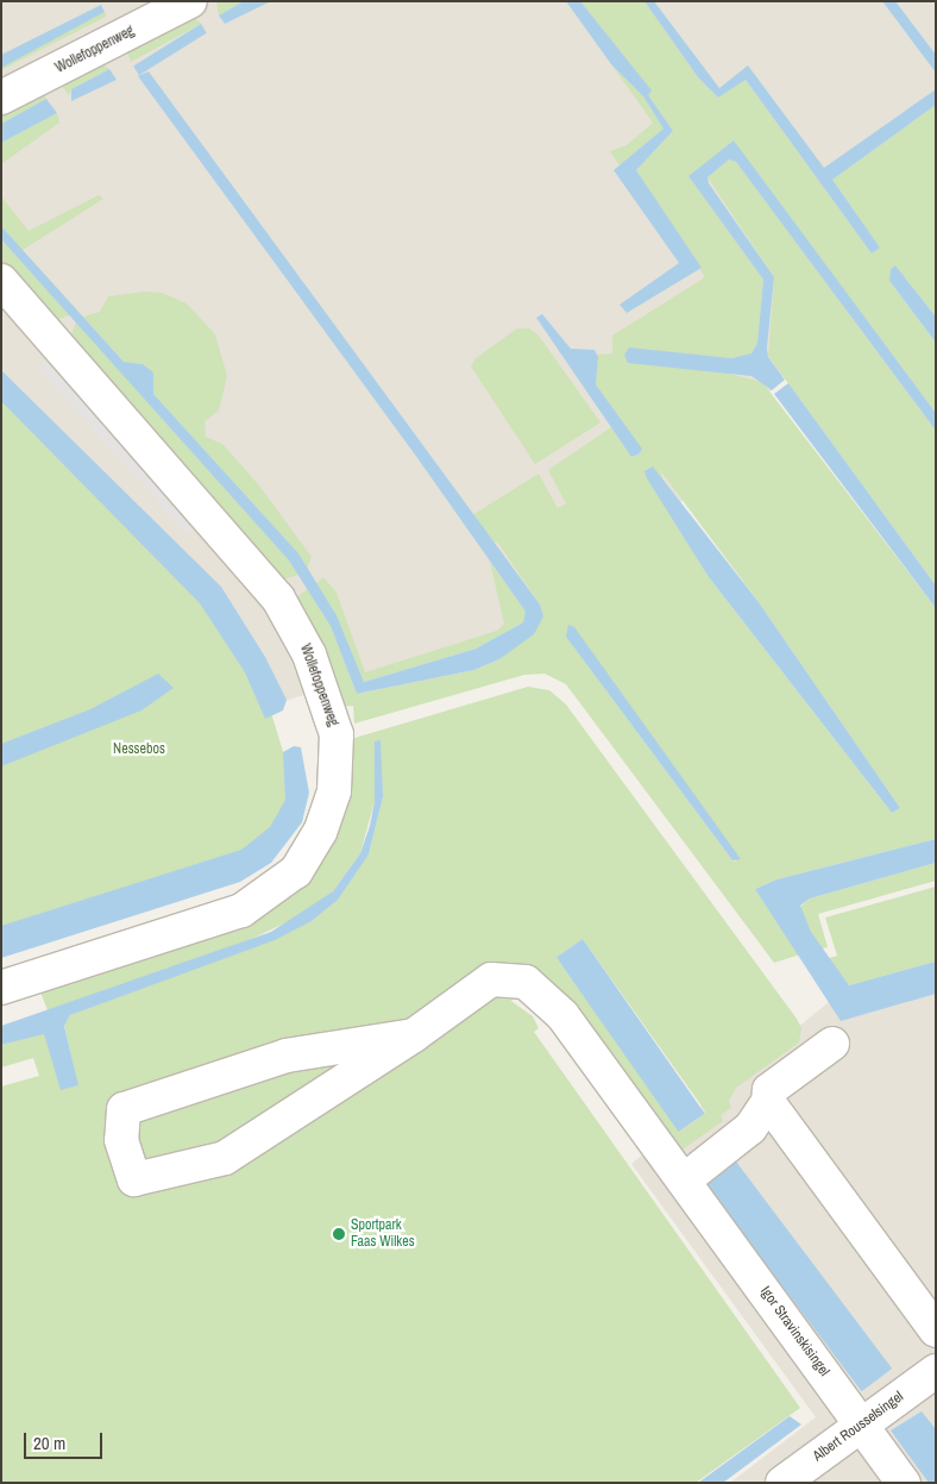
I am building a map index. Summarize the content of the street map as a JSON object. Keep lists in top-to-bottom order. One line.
{"streets":{"street":["Wollefoppenweg","Igor Stravinskisingel","Albert Rousselsingel"]},"crossings":[["Igor Stravinskisingel","Albert Rousselsingel"]],"parks":["Nessebos"],"places":["Sportpark Faas Wilkes"],"scale_bar":"20 m"}
